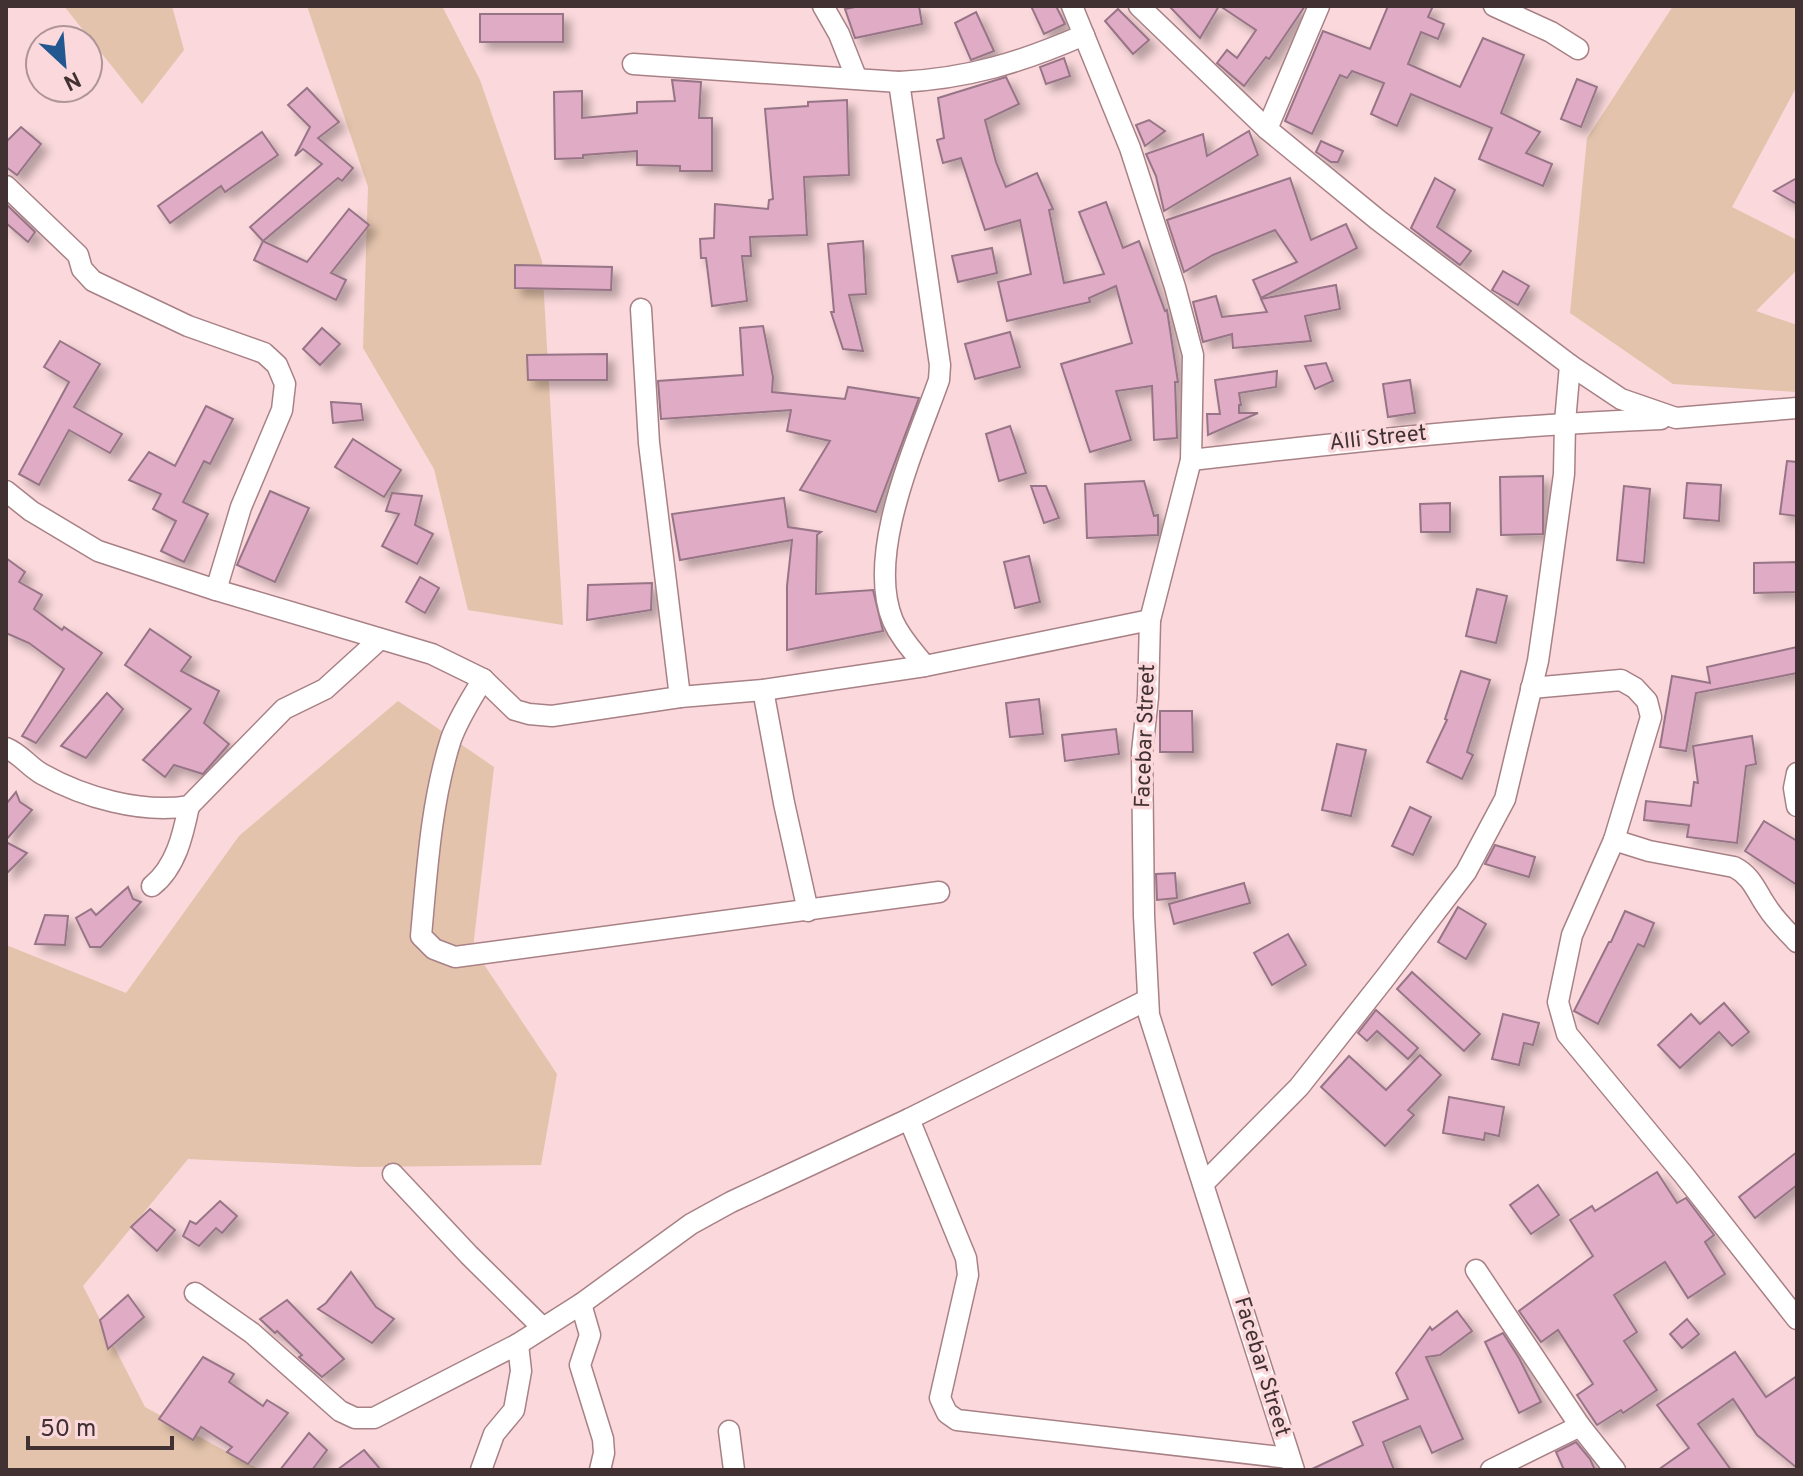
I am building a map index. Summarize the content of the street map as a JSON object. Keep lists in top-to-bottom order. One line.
{"streets":{"street":["Alli Street","Facebar Street"]},"crossings":[["Alli Street","Facebar Street"]],"scale_bar":"50 m","north":"bottom right"}
